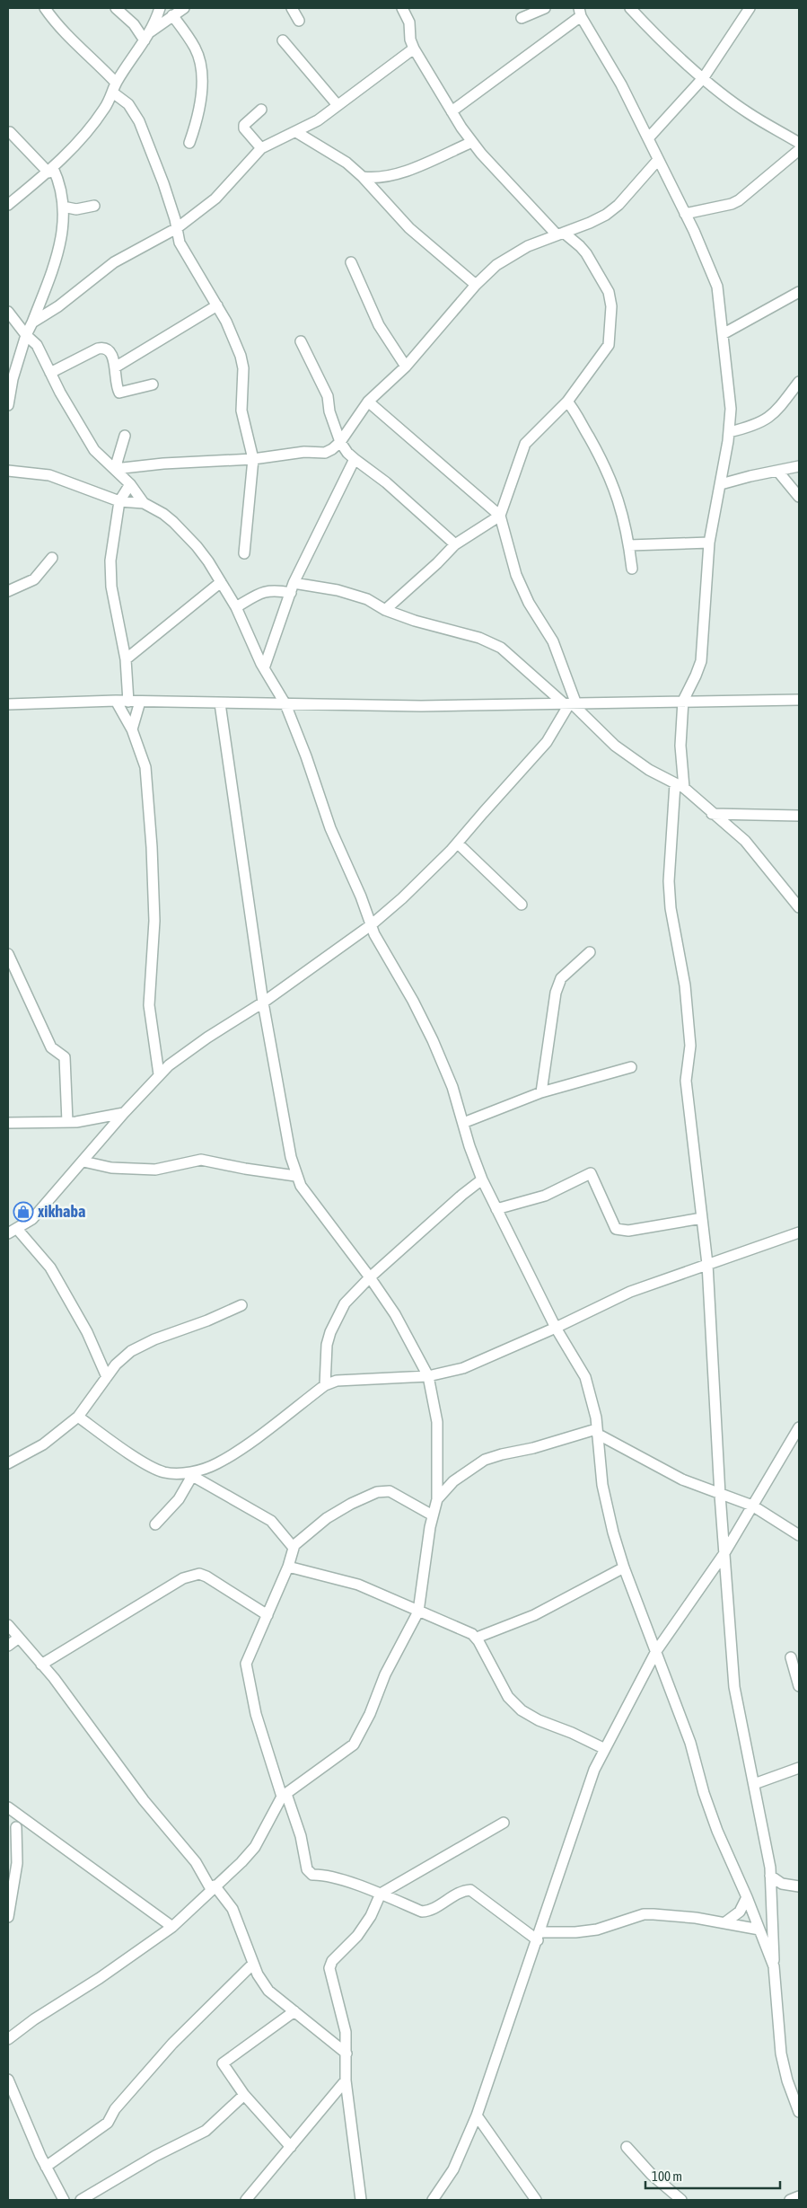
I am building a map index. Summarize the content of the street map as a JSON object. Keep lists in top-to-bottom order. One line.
{"places":{"shop":["xikhaba"]},"scale_bar":"100 m"}
